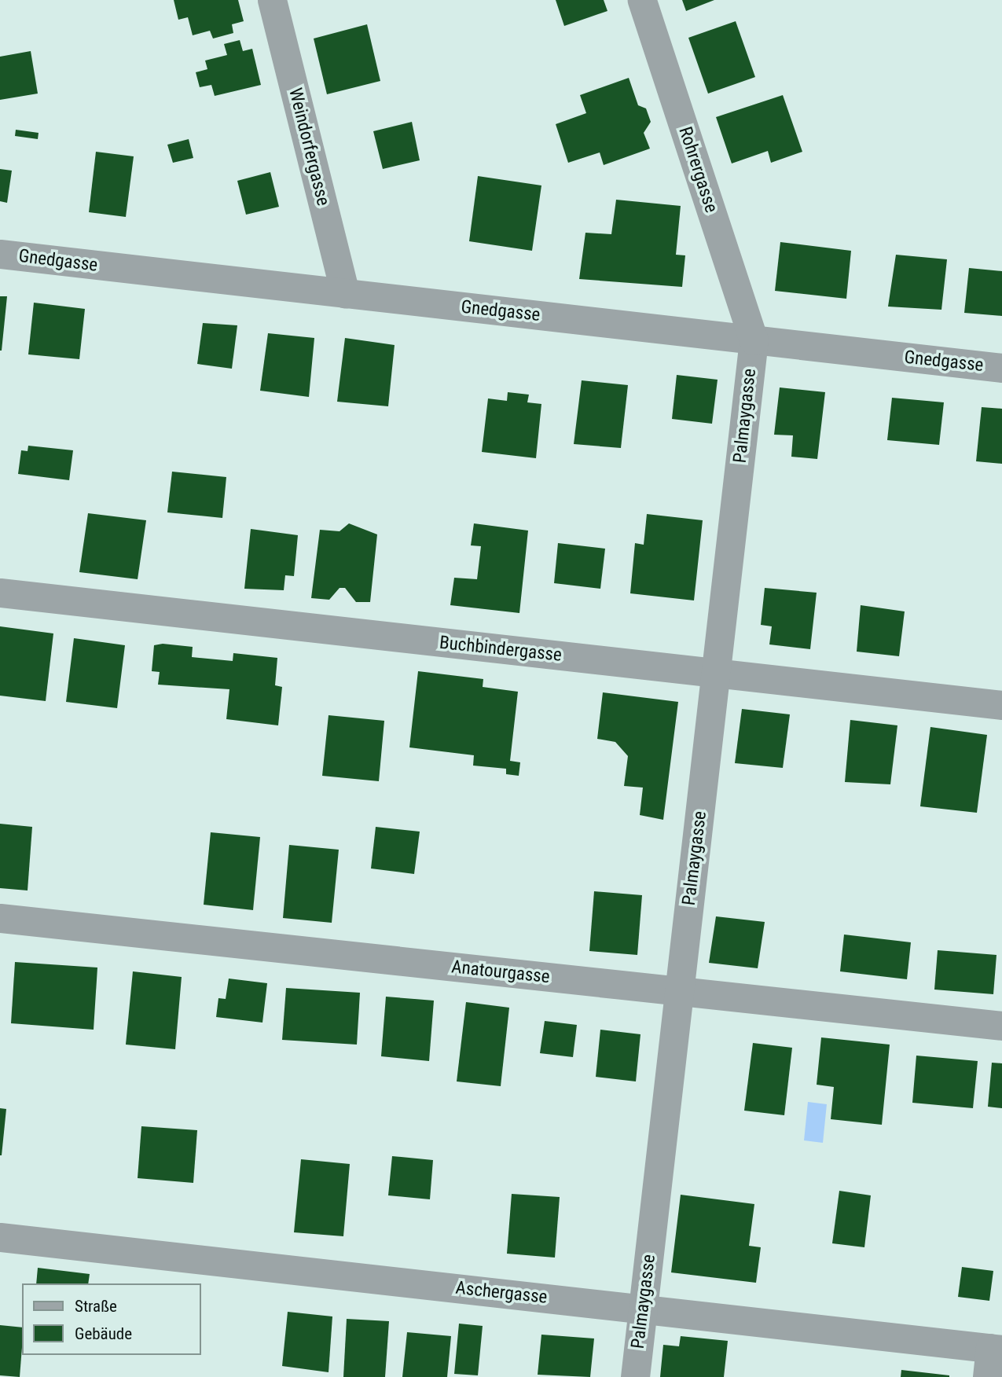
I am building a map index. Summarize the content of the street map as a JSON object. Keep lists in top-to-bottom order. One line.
{"streets":{"street":["Weindorfergasse","Rohrergasse","Gnedgasse","Palmaygasse","Buchbindergasse","Anatourgasse","Aschergasse"]},"crossings":[["Weindorfergasse","Gnedgasse"],["Rohrergasse","Gnedgasse"],["Rohrergasse","Palmaygasse"],["Gnedgasse","Palmaygasse"],["Palmaygasse","Buchbindergasse"],["Palmaygasse","Anatourgasse"],["Palmaygasse","Aschergasse"]],"legend":["Straße","Gebäude"]}
